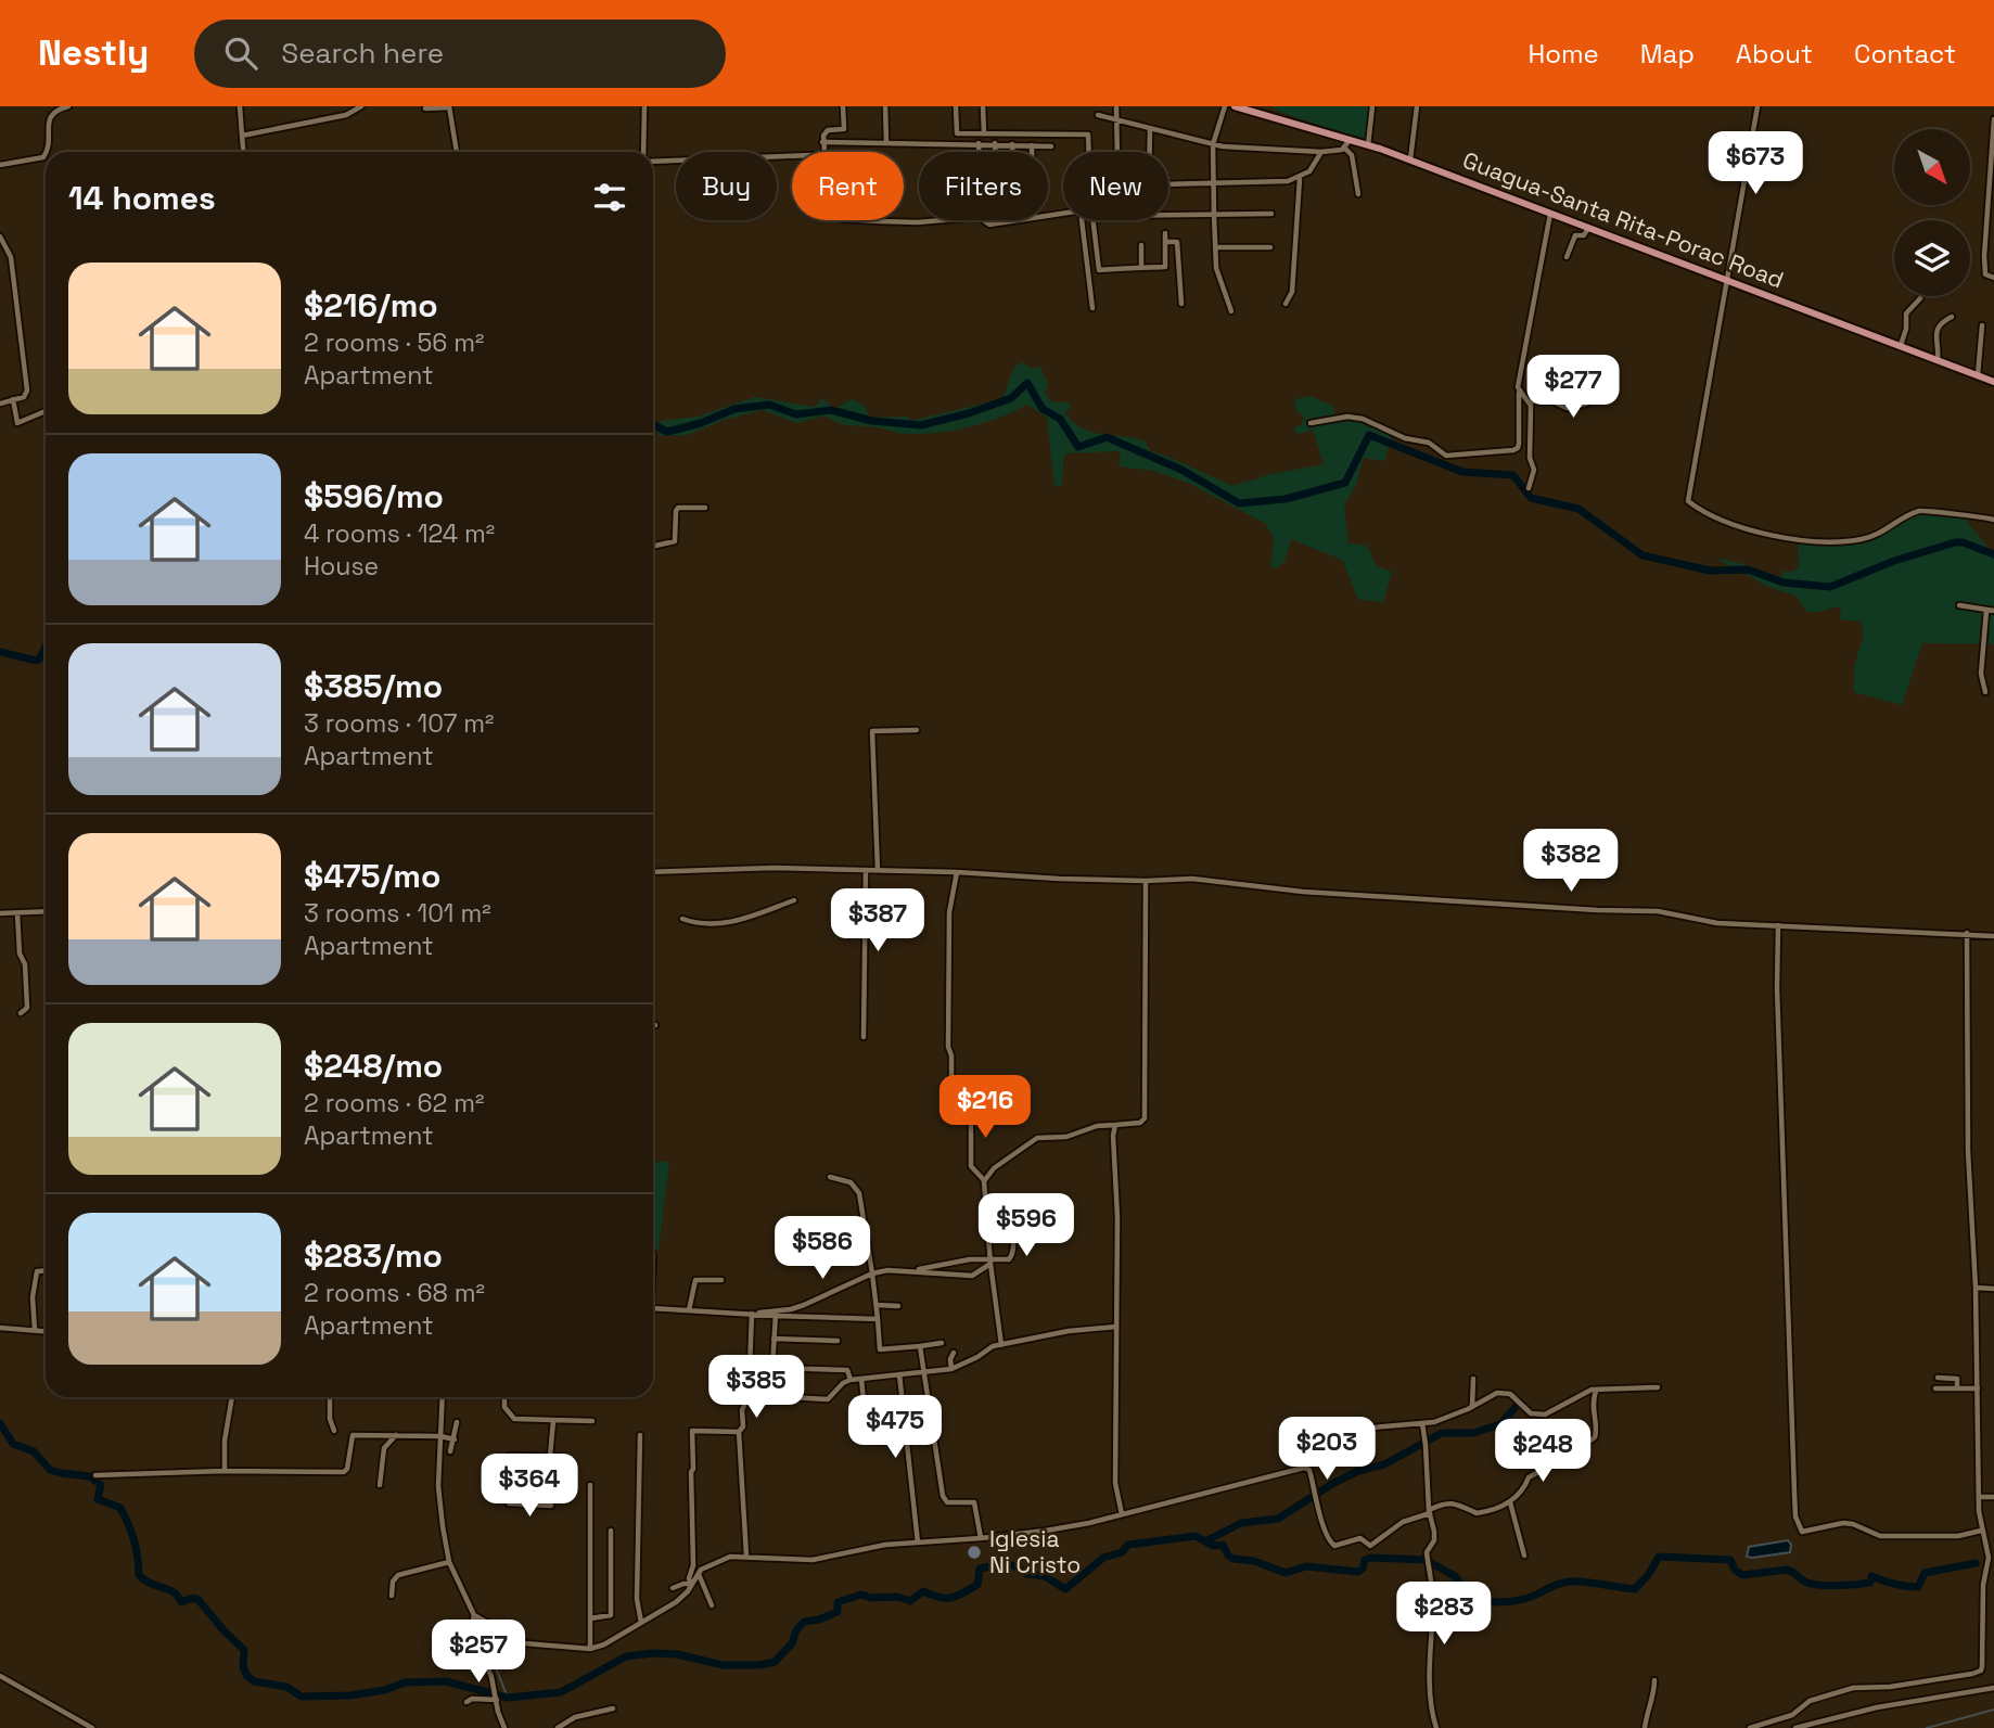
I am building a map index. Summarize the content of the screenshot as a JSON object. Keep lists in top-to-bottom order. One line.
{"streets":{"main road":["Guagua-Santa Rita-Porac Road"]},"places":["Iglesia Ni Cristo"],"north":"bottom right","page":{"header":"Nestly","search":"Search here","nav":["Home","Map","About","Contact"],"price":["$673","$277","$382","$387","$216","$596","$586","$385","$475","$203","$248","$364","$283","$257"],"chip":["Buy","Rent","Filters","New"],"heading":"14 homes","list":[{"name":"$216/mo","note":"2 rooms · 56 m² · Apartment"},{"name":"$596/mo","note":"4 rooms · 124 m² · House"},{"name":"$385/mo","note":"3 rooms · 107 m² · Apartment"},{"name":"$475/mo","note":"3 rooms · 101 m² · Apartment"},{"name":"$248/mo","note":"2 rooms · 62 m² · Apartment"},{"name":"$283/mo","note":"2 rooms · 68 m² · Apartment"}]}}
